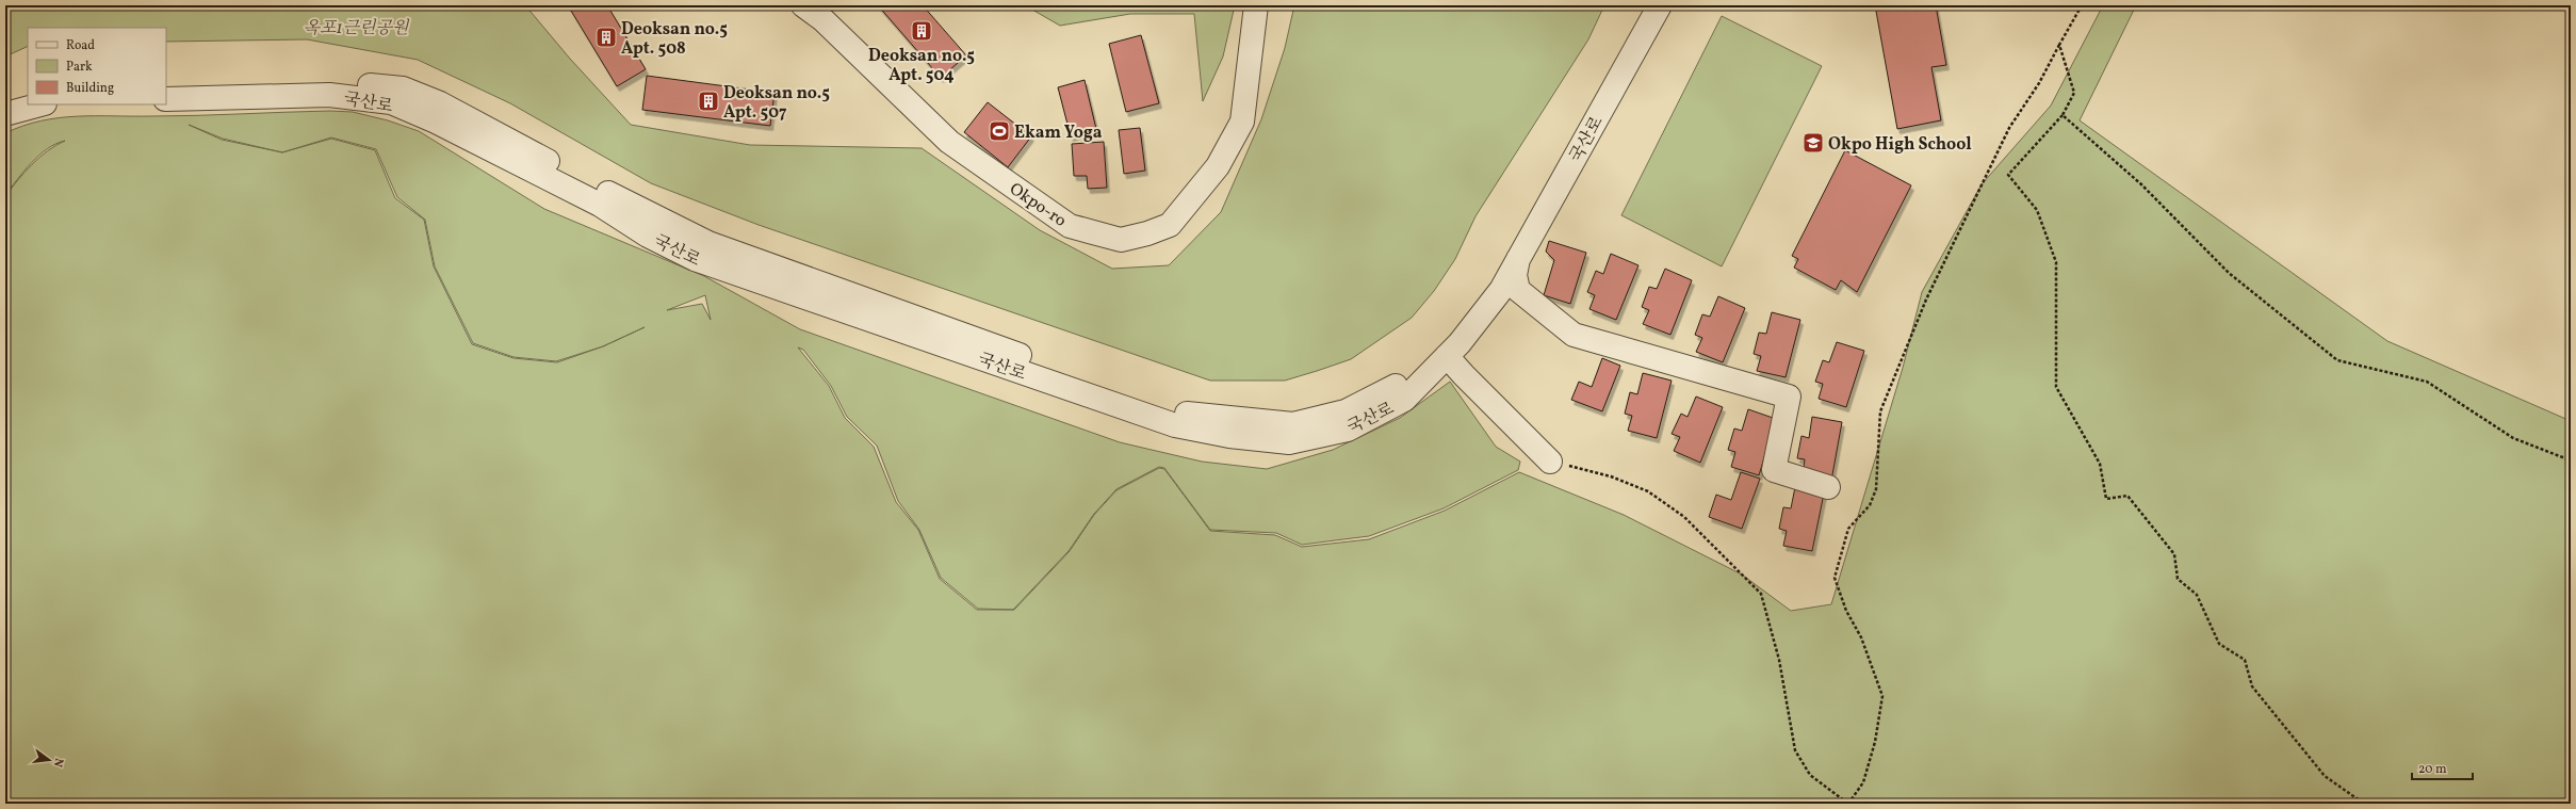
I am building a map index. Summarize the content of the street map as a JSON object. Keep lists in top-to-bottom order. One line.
{"streets":{"street":["국산로","Okpo-ro"]},"parks":["옥포1근린공원"],"places":{"building":["Deoksan no.5 Apt. 504","Deoksan no.5 Apt. 508","Deoksan no.5 Apt. 507"],"sports":["Ekam Yoga"],"school or university":["Okpo High School"]},"legend":["Road","Park","Building"],"scale_bar":"20 m","north":"right"}
